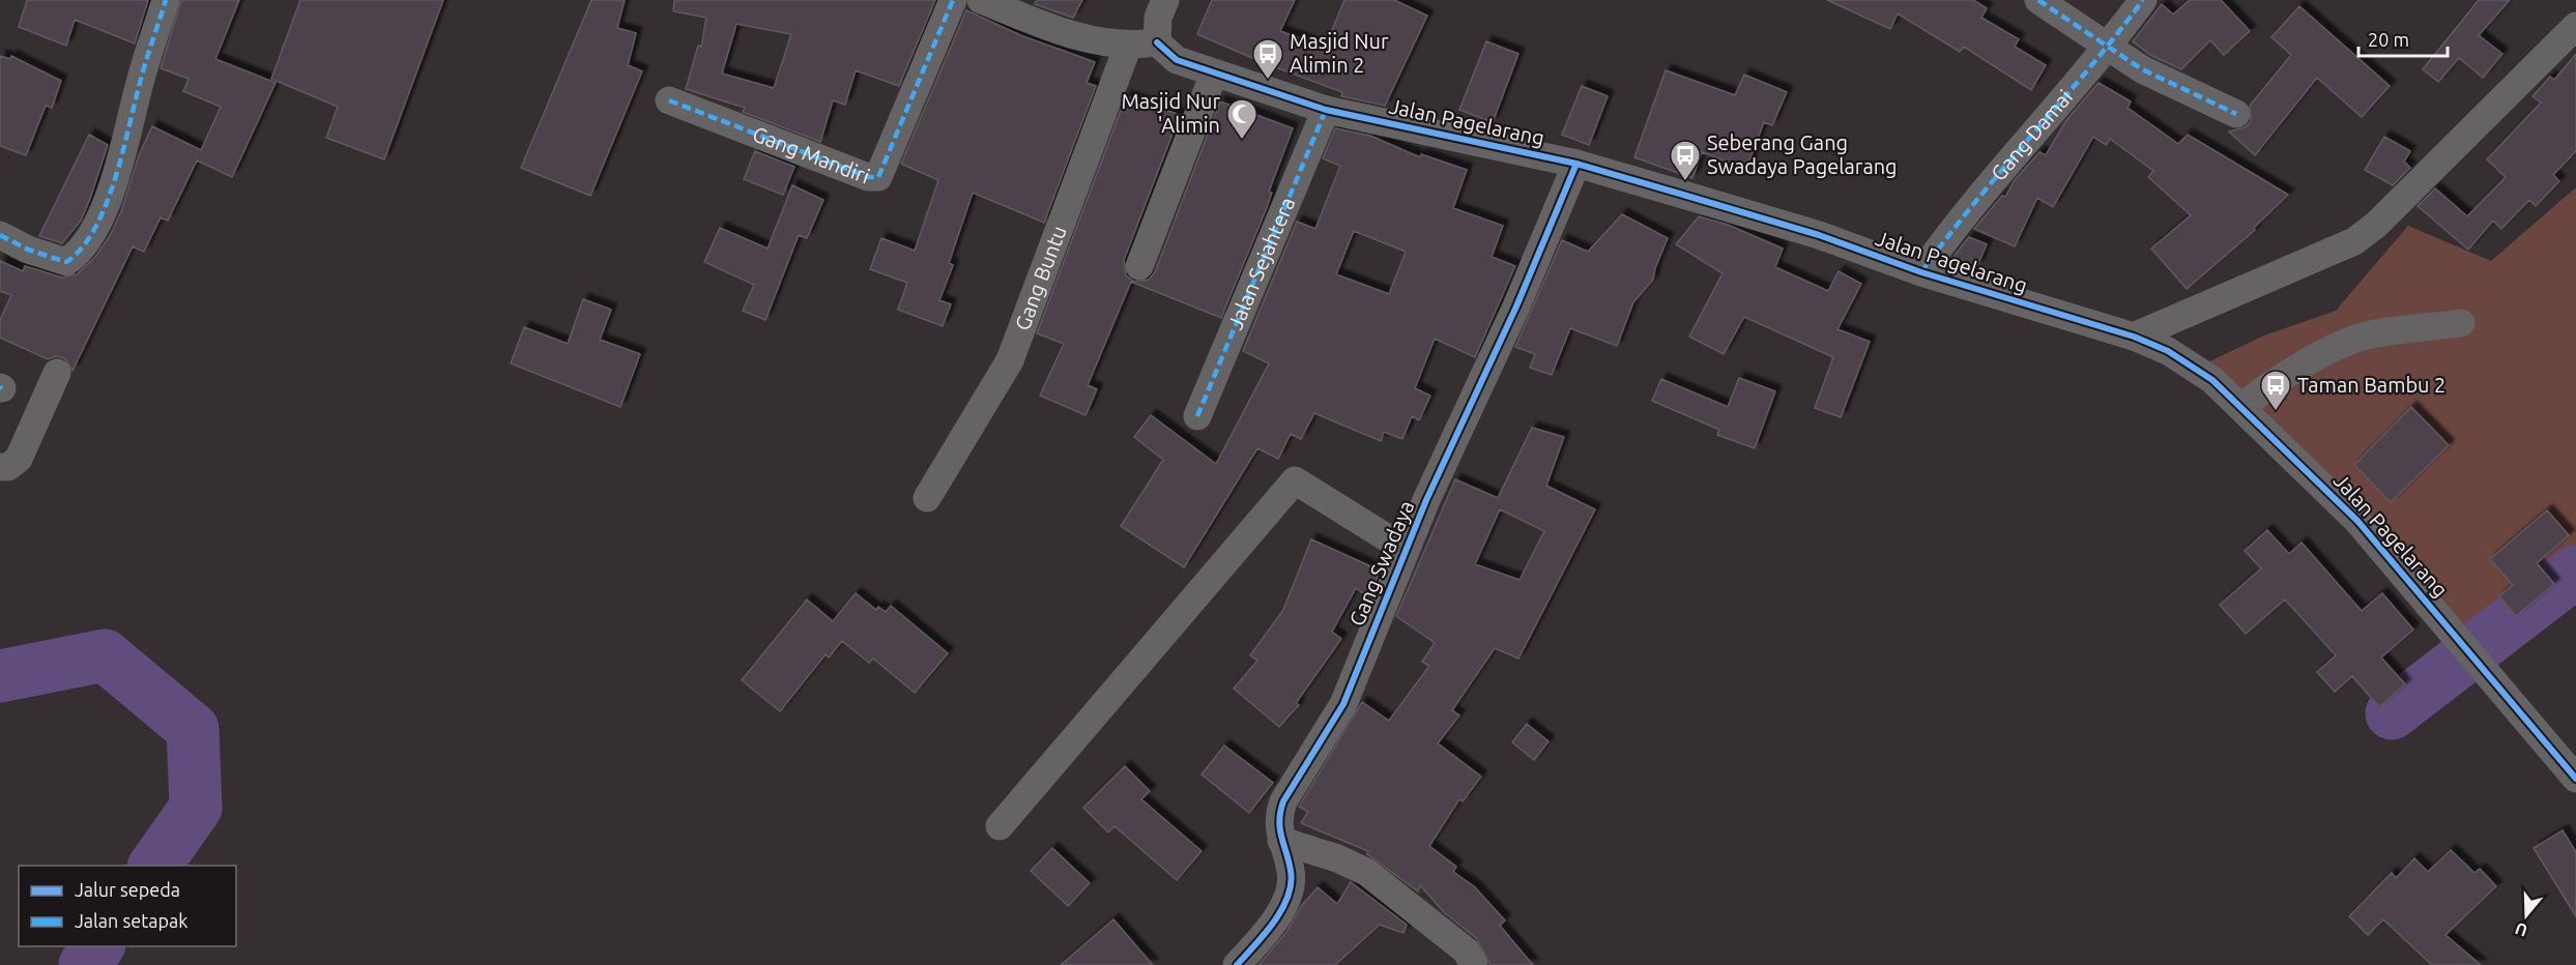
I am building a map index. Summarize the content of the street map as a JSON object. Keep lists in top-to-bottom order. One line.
{"streets":{"street":["Jalan Pagelarang","Gang Damai","Gang Mandiri","Jalan Sejahtera","Gang Buntu","Gang Swadaya"]},"crossings":[["Jalan Pagelarang","Gang Damai"],["Jalan Pagelarang","Jalan Sejahtera"],["Jalan Pagelarang","Gang Swadaya"]],"places":{"bus stop":["Masjid Nur Alimin 2","Seberang Gang Swadaya Pagelarang","Taman Bambu 2"],"mosque":["Masjid Nur 'Alimin"]},"legend":["Jalur sepeda","Jalan setapak"],"scale_bar":"20 m","north":"bottom"}
